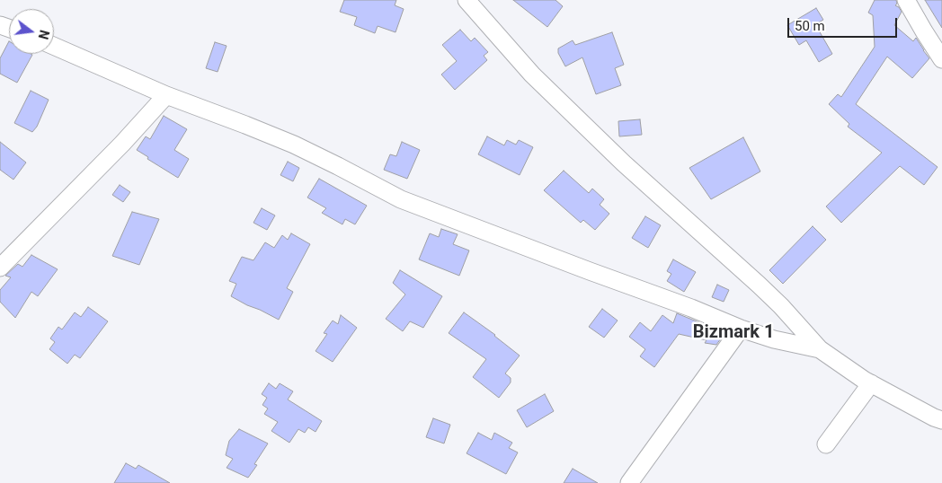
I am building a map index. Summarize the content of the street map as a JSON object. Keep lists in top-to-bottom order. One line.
{"districts":["Bizmark 1"],"scale_bar":"50 m","north":"right"}
